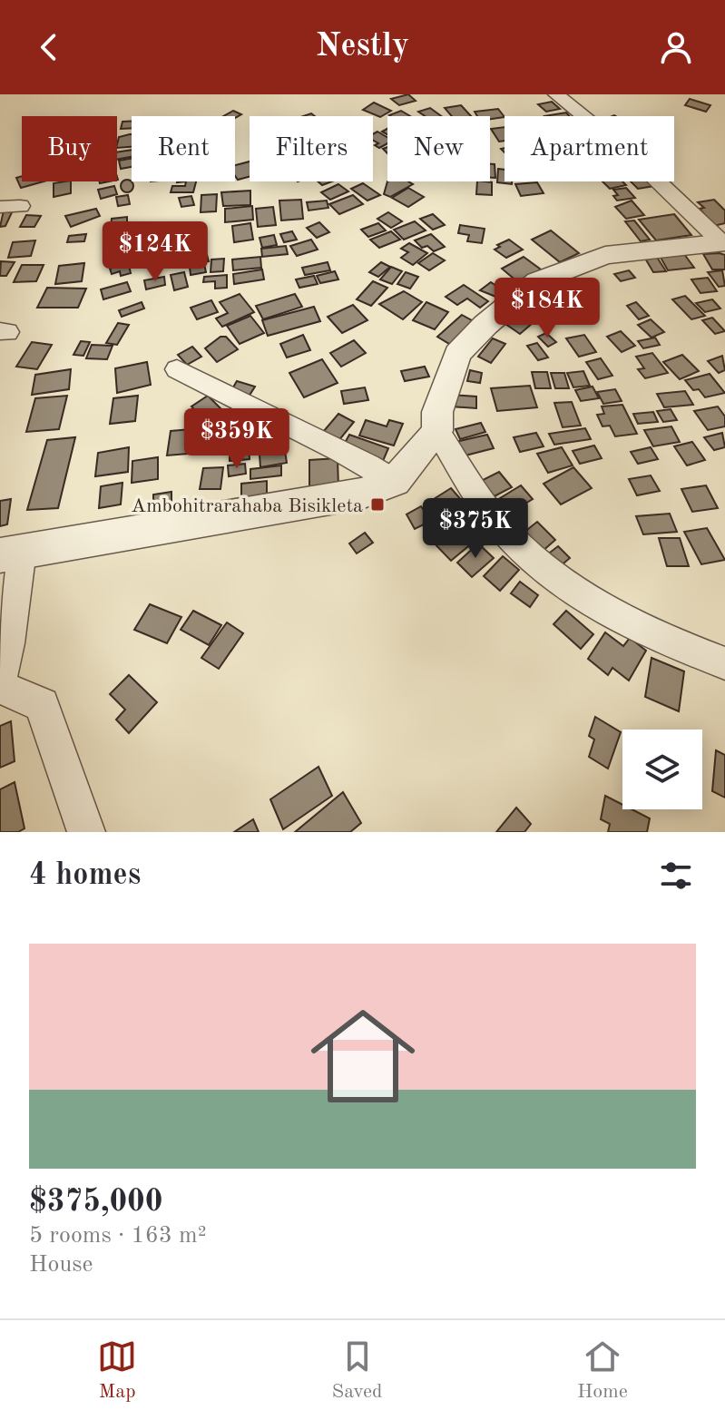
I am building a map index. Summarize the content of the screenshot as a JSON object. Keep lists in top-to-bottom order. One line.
{"places":{"transit":["Ambohitrarahaba Bisikleta"]},"page":{"header":"Nestly","chip":["Buy","Rent","Filters","New","Apartment"],"price":["$124K","$184K","$359K","$375K"],"heading":"4 homes","list":[{"name":"$375,000","note":"5 rooms · 163 m² · House"}],"tabs":["Map","Saved","Home"]}}
